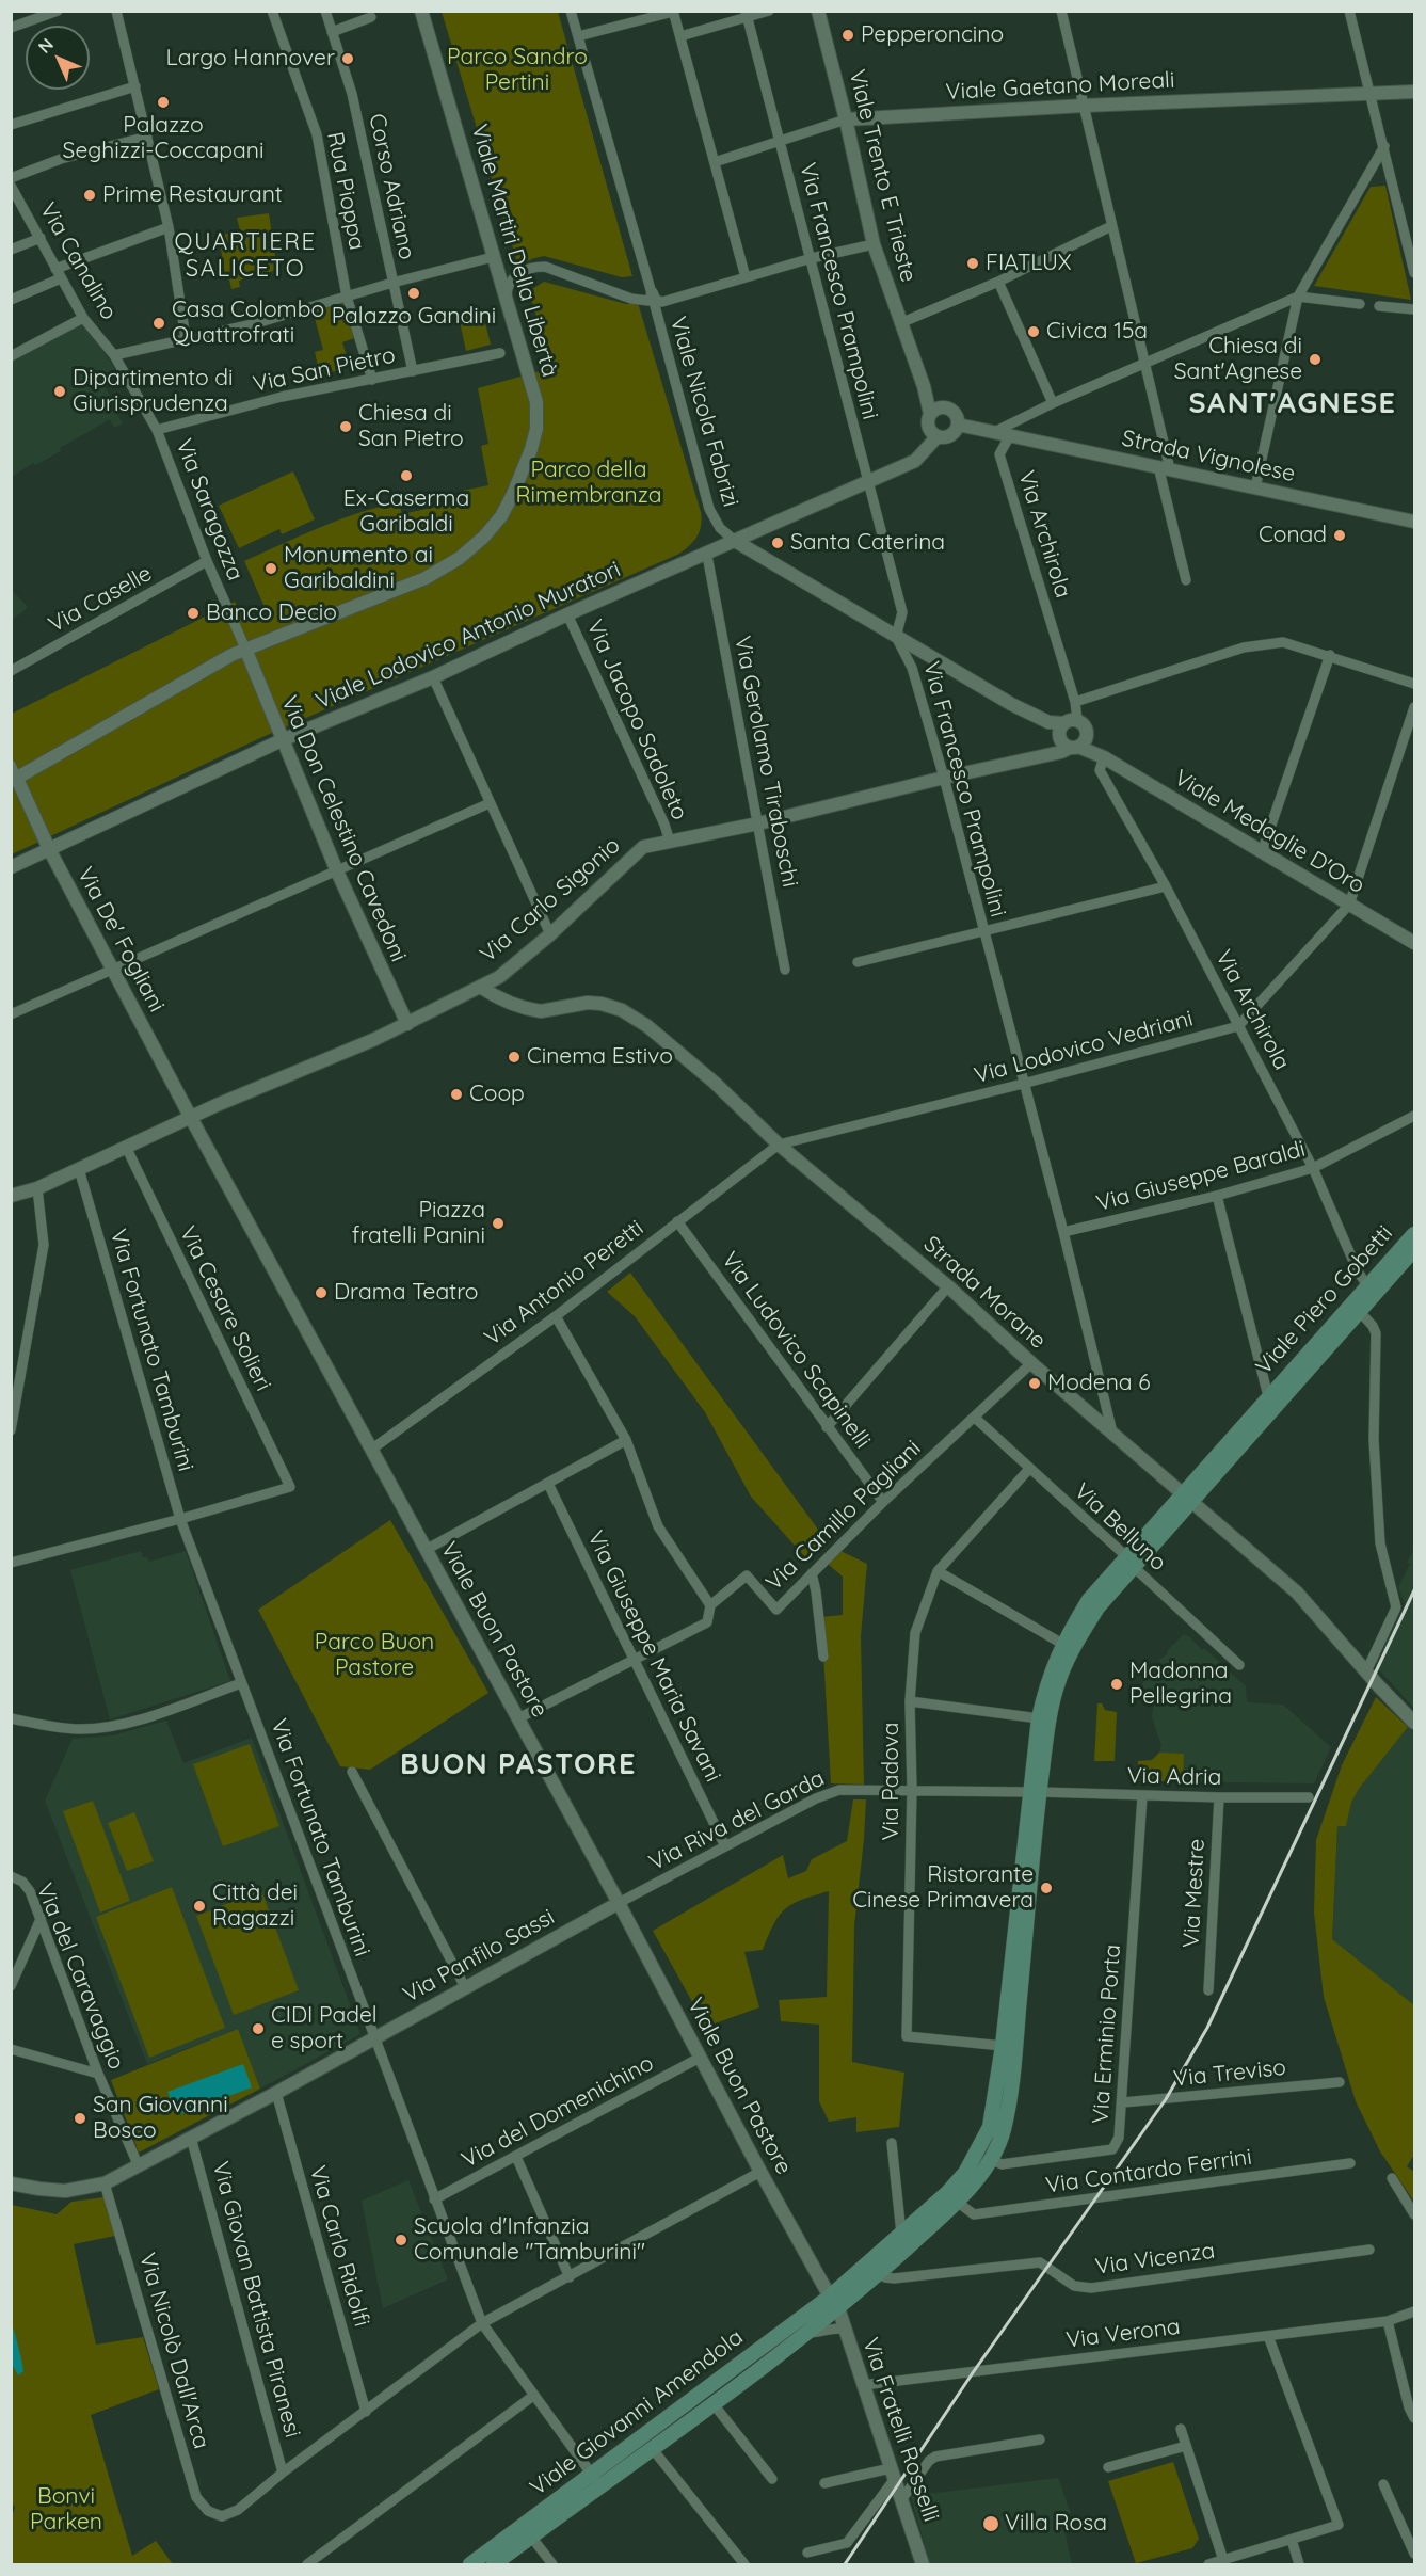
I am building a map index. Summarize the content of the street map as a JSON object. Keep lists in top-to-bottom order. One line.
{"streets":{"main road":["Viale Piero Gobetti","Viale Giovanni Amendola"],"street":["Viale Gaetano Moreali","Viale Trento E Trieste","Corso Adriano","Rua Pioppa","Viale Martiri Della Libertà","Via Canalino","Via Francesco Prampolini","Via San Pietro","Viale Nicola Fabrizi","Strada Vignolese","Via Saragozza","Via Archirola","Via Caselle","Viale Lodovico Antonio Muratori","Via Jacopo Sadoleto","Via Gerolamo Tiraboschi","Via Don Celestino Cavedoni","Viale Medaglie D'Oro","Via Carlo Sigonio","Via De' Fogliani","Via Lodovico Vedriani","Via Giuseppe Baraldi","Via Antonio Peretti","Strada Morane","Via Cesare Solieri","Via Fortunato Tamburini","Via Ludovico Scapinelli","Via Camillo Pagliani","Via Belluno","Viale Buon Pastore","Via Giuseppe Maria Savani","Via Adria","Via Padova","Via Riva del Garda","Via Mestre","Via Panfilo Sassi","Via del Caravaggio","Via Erminio Porta","Via Treviso","Via del Domenichino","Via Contardo Ferrini","Via Carlo Ridolfi","Via Vicenza","Via Giovan Battista Piranesi","Via Verona","Via Nicolò Dall'Arca","Via Fratelli Rosselli"]},"crossings":[["Viale Gaetano Moreali","Viale Trento E Trieste"],["Viale Gaetano Moreali","Via Francesco Prampolini"],["Viale Trento E Trieste","Viale Lodovico Antonio Muratori"],["Corso Adriano","Via San Pietro"],["Rua Pioppa","Via San Pietro"],["Viale Martiri Della Libertà","Via Saragozza"],["Viale Martiri Della Libertà","Via Don Celestino Cavedoni"],["Viale Martiri Della Libertà","Via De' Fogliani"],["Via Canalino","Via Saragozza"],["Via Francesco Prampolini","Viale Lodovico Antonio Muratori"],["Via Francesco Prampolini","Via Carlo Sigonio"],["Via Francesco Prampolini","Via Lodovico Vedriani"],["Via Francesco Prampolini","Via Giuseppe Baraldi"],["Via Francesco Prampolini","Strada Morane"],["Via San Pietro","Via Saragozza"],["Viale Nicola Fabrizi","Viale Lodovico Antonio Muratori"],["Strada Vignolese","Via Archirola"],["Via Saragozza","Via Caselle"],["Via Saragozza","Via Don Celestino Cavedoni"],["Via Archirola","Viale Medaglie D'Oro"],["Via Archirola","Via Carlo Sigonio"],["Via Archirola","Via Lodovico Vedriani"],["Via Archirola","Via Giuseppe Baraldi"],["Via Archirola","Viale Piero Gobetti"],["Viale Lodovico Antonio Muratori","Via Jacopo Sadoleto"],["Viale Lodovico Antonio Muratori","Via Don Celestino Cavedoni"],["Viale Lodovico Antonio Muratori","Via De' Fogliani"],["Via Jacopo Sadoleto","Via Carlo Sigonio"],["Via Gerolamo Tiraboschi","Via Carlo Sigonio"],["Via Don Celestino Cavedoni","Via Carlo Sigonio"],["Viale Medaglie D'Oro","Via Carlo Sigonio"],["Via Carlo Sigonio","Via De' Fogliani"],["Via Carlo Sigonio","Strada Morane"],["Via Carlo Sigonio","Via Cesare Solieri"],["Via Carlo Sigonio","Via Fortunato Tamburini"],["Via Carlo Sigonio","Viale Buon Pastore"],["Via De' Fogliani","Viale Buon Pastore"],["Via Lodovico Vedriani","Via Antonio Peretti"],["Via Lodovico Vedriani","Strada Morane"],["Via Antonio Peretti","Strada Morane"],["Via Antonio Peretti","Via Ludovico Scapinelli"],["Via Antonio Peretti","Viale Buon Pastore"],["Strada Morane","Viale Piero Gobetti"],["Strada Morane","Via Camillo Pagliani"],["Viale Piero Gobetti","Via Belluno"],["Viale Piero Gobetti","Via Adria"],["Viale Piero Gobetti","Via Padova"],["Viale Piero Gobetti","Via Riva del Garda"],["Viale Piero Gobetti","Via Erminio Porta"],["Viale Piero Gobetti","Via Contardo Ferrini"],["Via Cesare Solieri","Via Fortunato Tamburini"],["Via Fortunato Tamburini","Via Panfilo Sassi"],["Via Fortunato Tamburini","Via del Domenichino"],["Via Fortunato Tamburini","Viale Giovanni Amendola"],["Via Ludovico Scapinelli","Via Camillo Pagliani"],["Via Camillo Pagliani","Via Belluno"],["Via Camillo Pagliani","Viale Buon Pastore"],["Via Camillo Pagliani","Via Giuseppe Maria Savani"],["Via Belluno","Via Padova"],["Viale Buon Pastore","Via Riva del Garda"],["Viale Buon Pastore","Via Panfilo Sassi"],["Viale Buon Pastore","Via del Domenichino"],["Viale Buon Pastore","Viale Giovanni Amendola"],["Viale Buon Pastore","Via Fratelli Rosselli"],["Via Giuseppe Maria Savani","Via Riva del Garda"],["Via Adria","Via Riva del Garda"],["Via Adria","Via Mestre"],["Via Adria","Via Erminio Porta"],["Via Padova","Via Riva del Garda"],["Via Riva del Garda","Via Panfilo Sassi"],["Via Panfilo Sassi","Via del Caravaggio"],["Via Panfilo Sassi","Via Carlo Ridolfi"],["Via Panfilo Sassi","Via Giovan Battista Piranesi"],["Via Panfilo Sassi","Via Nicolò Dall'Arca"],["Via Erminio Porta","Via Treviso"],["Via Giovan Battista Piranesi","Via Nicolò Dall'Arca"],["Via Verona","Via Fratelli Rosselli"],["Viale Giovanni Amendola","Via Fratelli Rosselli"]],"districts":["QUARTIERE SALICETO","SANT'AGNESE","BUON PASTORE"],"parks":["Parco Sandro Pertini","Parco della Rimembranza","Parco Buon Pastore","Bonvi Parken"],"places":["Pepperoncino","Largo Hannover","Palazzo Seghizzi-Coccapani","Prime Restaurant","FIATLUX","Palazzo Gandini","Casa Colombo Quattrofrati","Civica 15a","Chiesa di Sant'Agnese","Dipartimento di Giurisprudenza","Chiesa di San Pietro","Ex-Caserma Garibaldi","Conad","Santa Caterina","Monumento ai Garibaldini","Banco Decio","Cinema Estivo","Coop","Piazza fratelli Panini","Drama Teatro","Modena 6","Madonna Pellegrina","Ristorante Cinese Primavera","Città dei Ragazzi","CIDI Padel e sport","San Giovanni Bosco","Scuola d'Infanzia Comunale \"Tamburini\"","Villa Rosa"],"north":"top left"}
